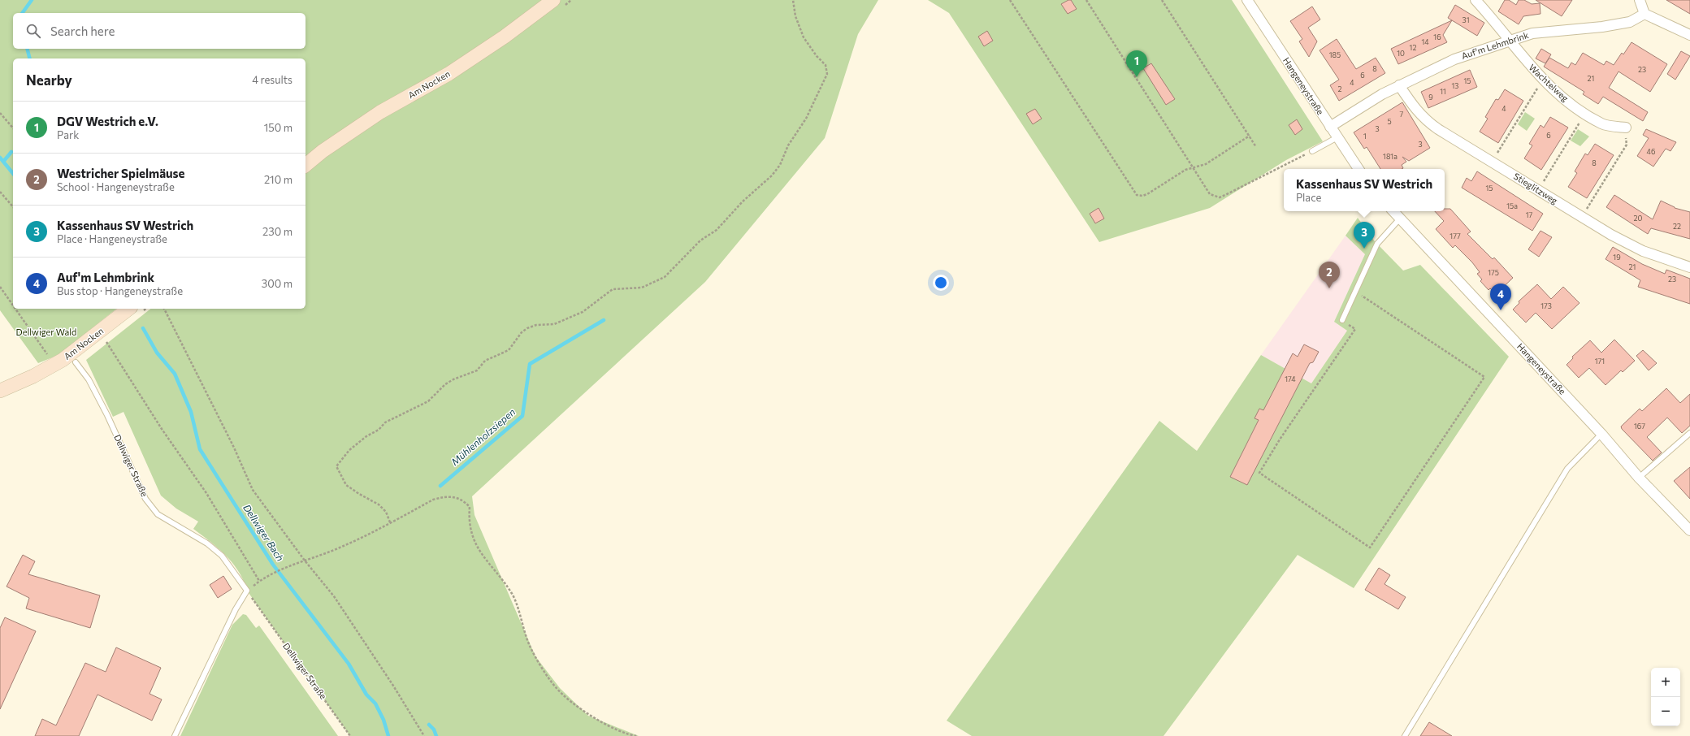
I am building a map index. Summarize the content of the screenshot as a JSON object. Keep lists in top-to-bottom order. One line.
{"streets":{"street":["Auf'm Lehmbrink","Wachtelweg","Am Nocken","Hangeneystraße","Stieglitzweg"],"lane":["Dellwiger Straße"]},"crossings":[["Auf'm Lehmbrink","Wachtelweg"],["Auf'm Lehmbrink","Hangeneystraße"],["Auf'm Lehmbrink","Stieglitzweg"],["Am Nocken","Dellwiger Straße"]],"water":["Mühlenholzsiepen","Dellwiger Bach"],"parks":["Dellwiger Wald"],"house_numbers":["31","16","14","12","10","185","8","23","6","21","15","4","13","2","11","9","4","7","5","3","6","1","3","46","181a","8","15","15a","17","20","22","177","19","21","175","23","173","171","174","167"],"page":{"search":"Search here","pins":["1","3","2","4"],"heading":["Nearby","4 results"],"list":[{"mark":"1","name":"DGV Westrich e.V.","note":"Park","value":"150 m"},{"mark":"2","name":"Westricher Spielmäuse","note":"School · Hangeneystraße","value":"210 m"},{"mark":"3","name":"Kassenhaus SV Westrich","note":"Place · Hangeneystraße","value":"230 m"},{"mark":"4","name":"Auf'm Lehmbrink","note":"Bus stop · Hangeneystraße","value":"300 m"}],"popup":["Kassenhaus SV Westrich","Place"],"map_buttons":["+","−"]}}
